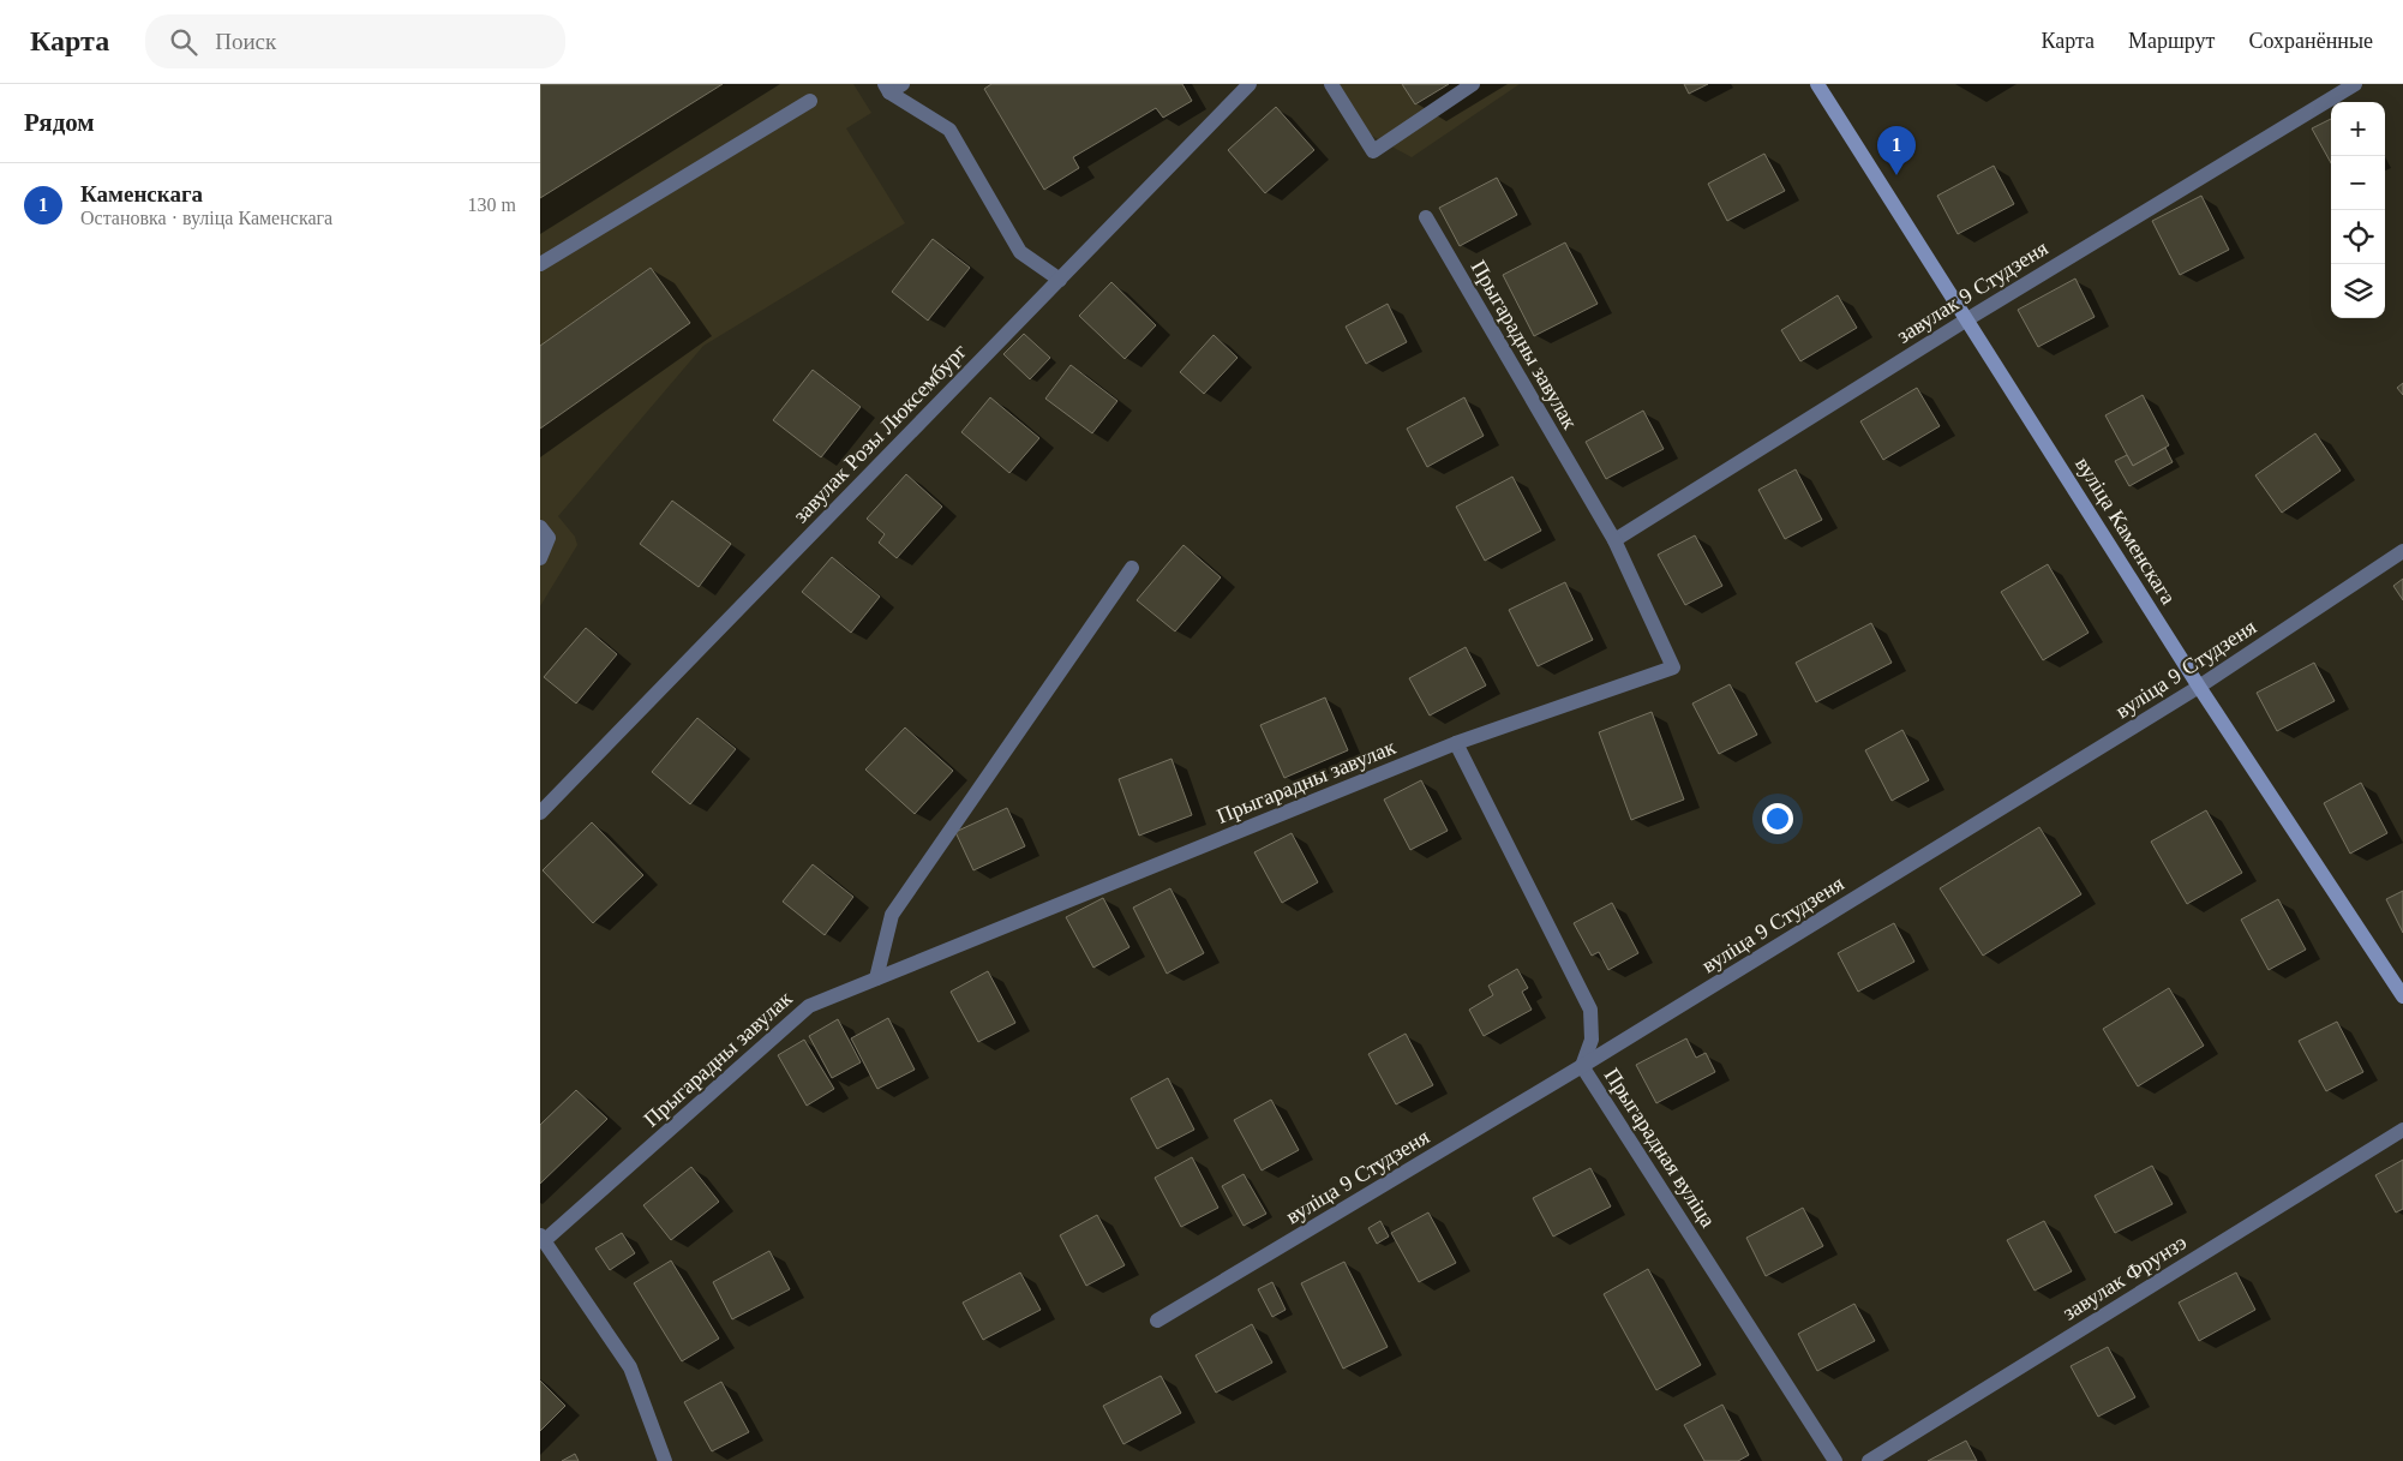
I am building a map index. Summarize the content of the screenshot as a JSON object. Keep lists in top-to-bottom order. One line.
{"streets":{"street":["завулак 9 Студзеня","Прыгарадны завулак","завулак Розы Люксембург","вуліца Каменскага","вуліца 9 Студзеня","Прыгарадная вуліца","завулак Фрунзэ"]},"crossings":[["завулак 9 Студзеня","Прыгарадны завулак"],["завулак 9 Студзеня","вуліца Каменскага"],["Прыгарадны завулак","Прыгарадная вуліца"],["вуліца Каменскага","вуліца 9 Студзеня"],["вуліца 9 Студзеня","Прыгарадная вуліца"]],"page":{"header":"Карта","search":"Поиск","nav":["Карта","Маршрут","Сохранённые"],"heading":"Рядом","map_buttons":["+","−"],"pins":"1","list":[{"mark":"1","name":"Каменскага","note":"Остановка · вуліца Каменскага","value":"130 m"}]}}
